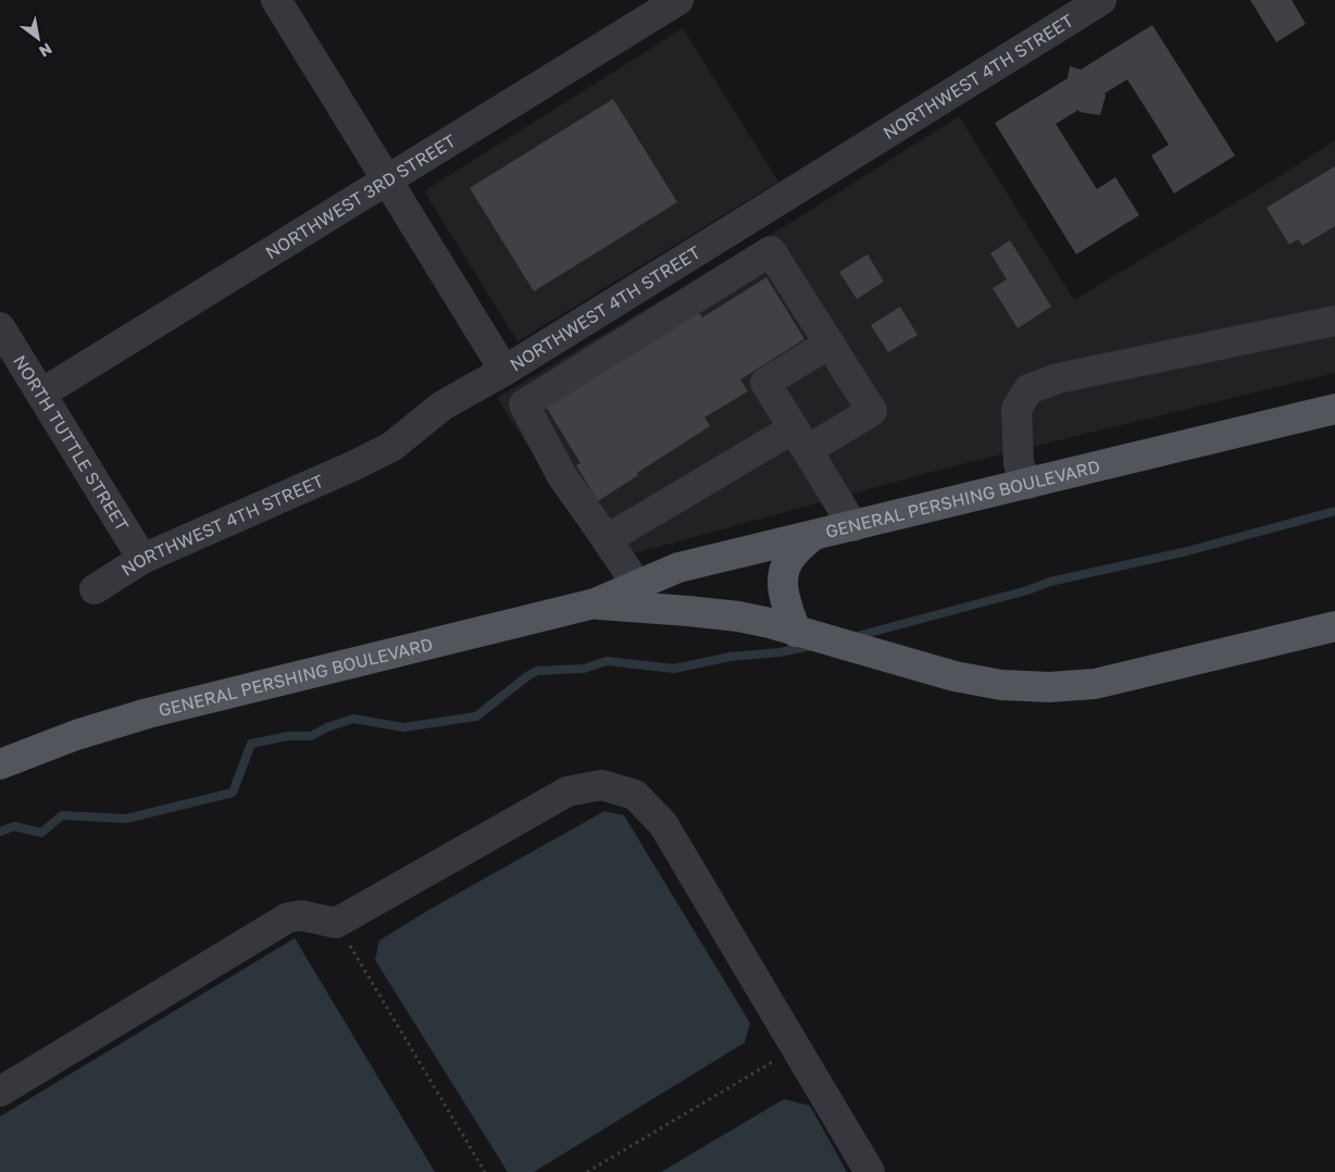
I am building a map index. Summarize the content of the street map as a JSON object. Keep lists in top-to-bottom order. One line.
{"streets":{"main road":["GENERAL PERSHING BOULEVARD"],"street":["NORTHWEST 4TH STREET","NORTHWEST 3RD STREET","NORTH TUTTLE STREET"]},"crossings":[["NORTHWEST 4TH STREET","NORTH TUTTLE STREET"],["NORTHWEST 3RD STREET","NORTH TUTTLE STREET"]],"north":"bottom right"}
